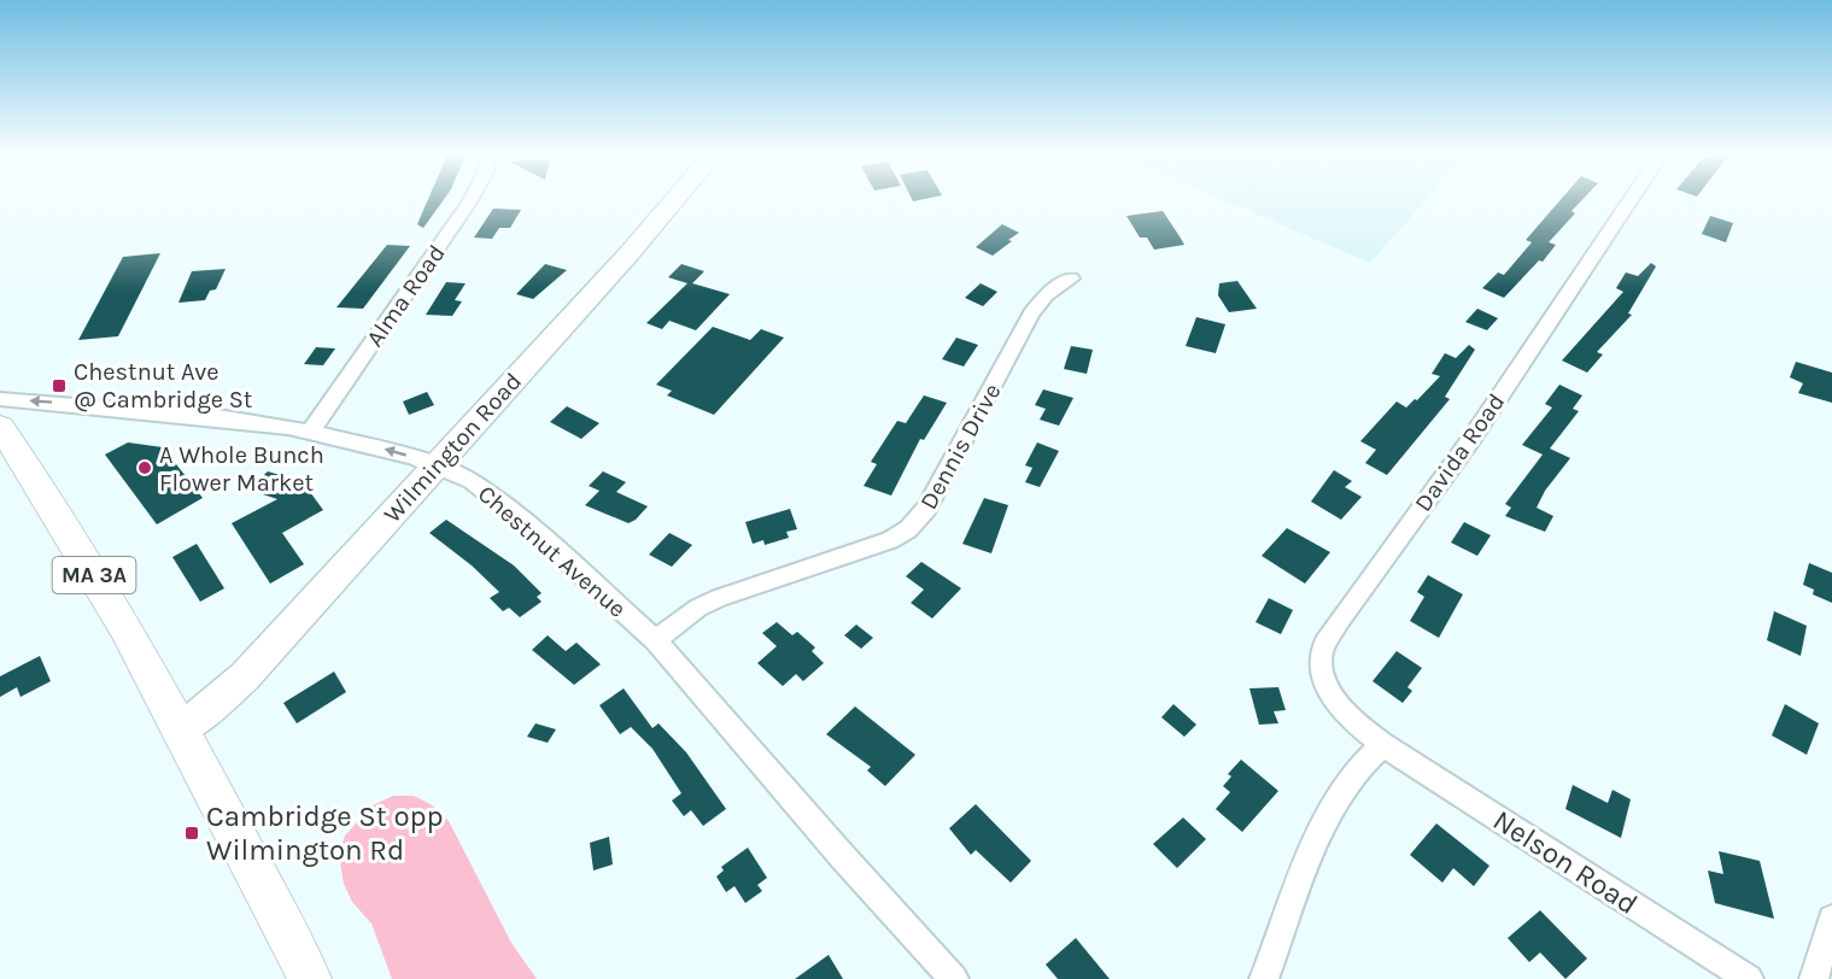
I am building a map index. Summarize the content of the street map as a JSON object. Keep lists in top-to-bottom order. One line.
{"streets":{"main road":["Wilmington Road","MA 3A"],"street":["Alma Road","Dennis Drive","Davida Road","Chestnut Avenue","Nelson Road"]},"crossings":[["Alma Road","Chestnut Avenue"],["Dennis Drive","Chestnut Avenue"],["Wilmington Road","Chestnut Avenue"],["Wilmington Road","MA 3A"],["Davida Road","Nelson Road"]],"one_way":["Chestnut Avenue"],"places":{"transit":["Chestnut Ave @ Cambridge St","Cambridge St opp Wilmington Rd"],"other":["A Whole Bunch Flower Market"]}}
